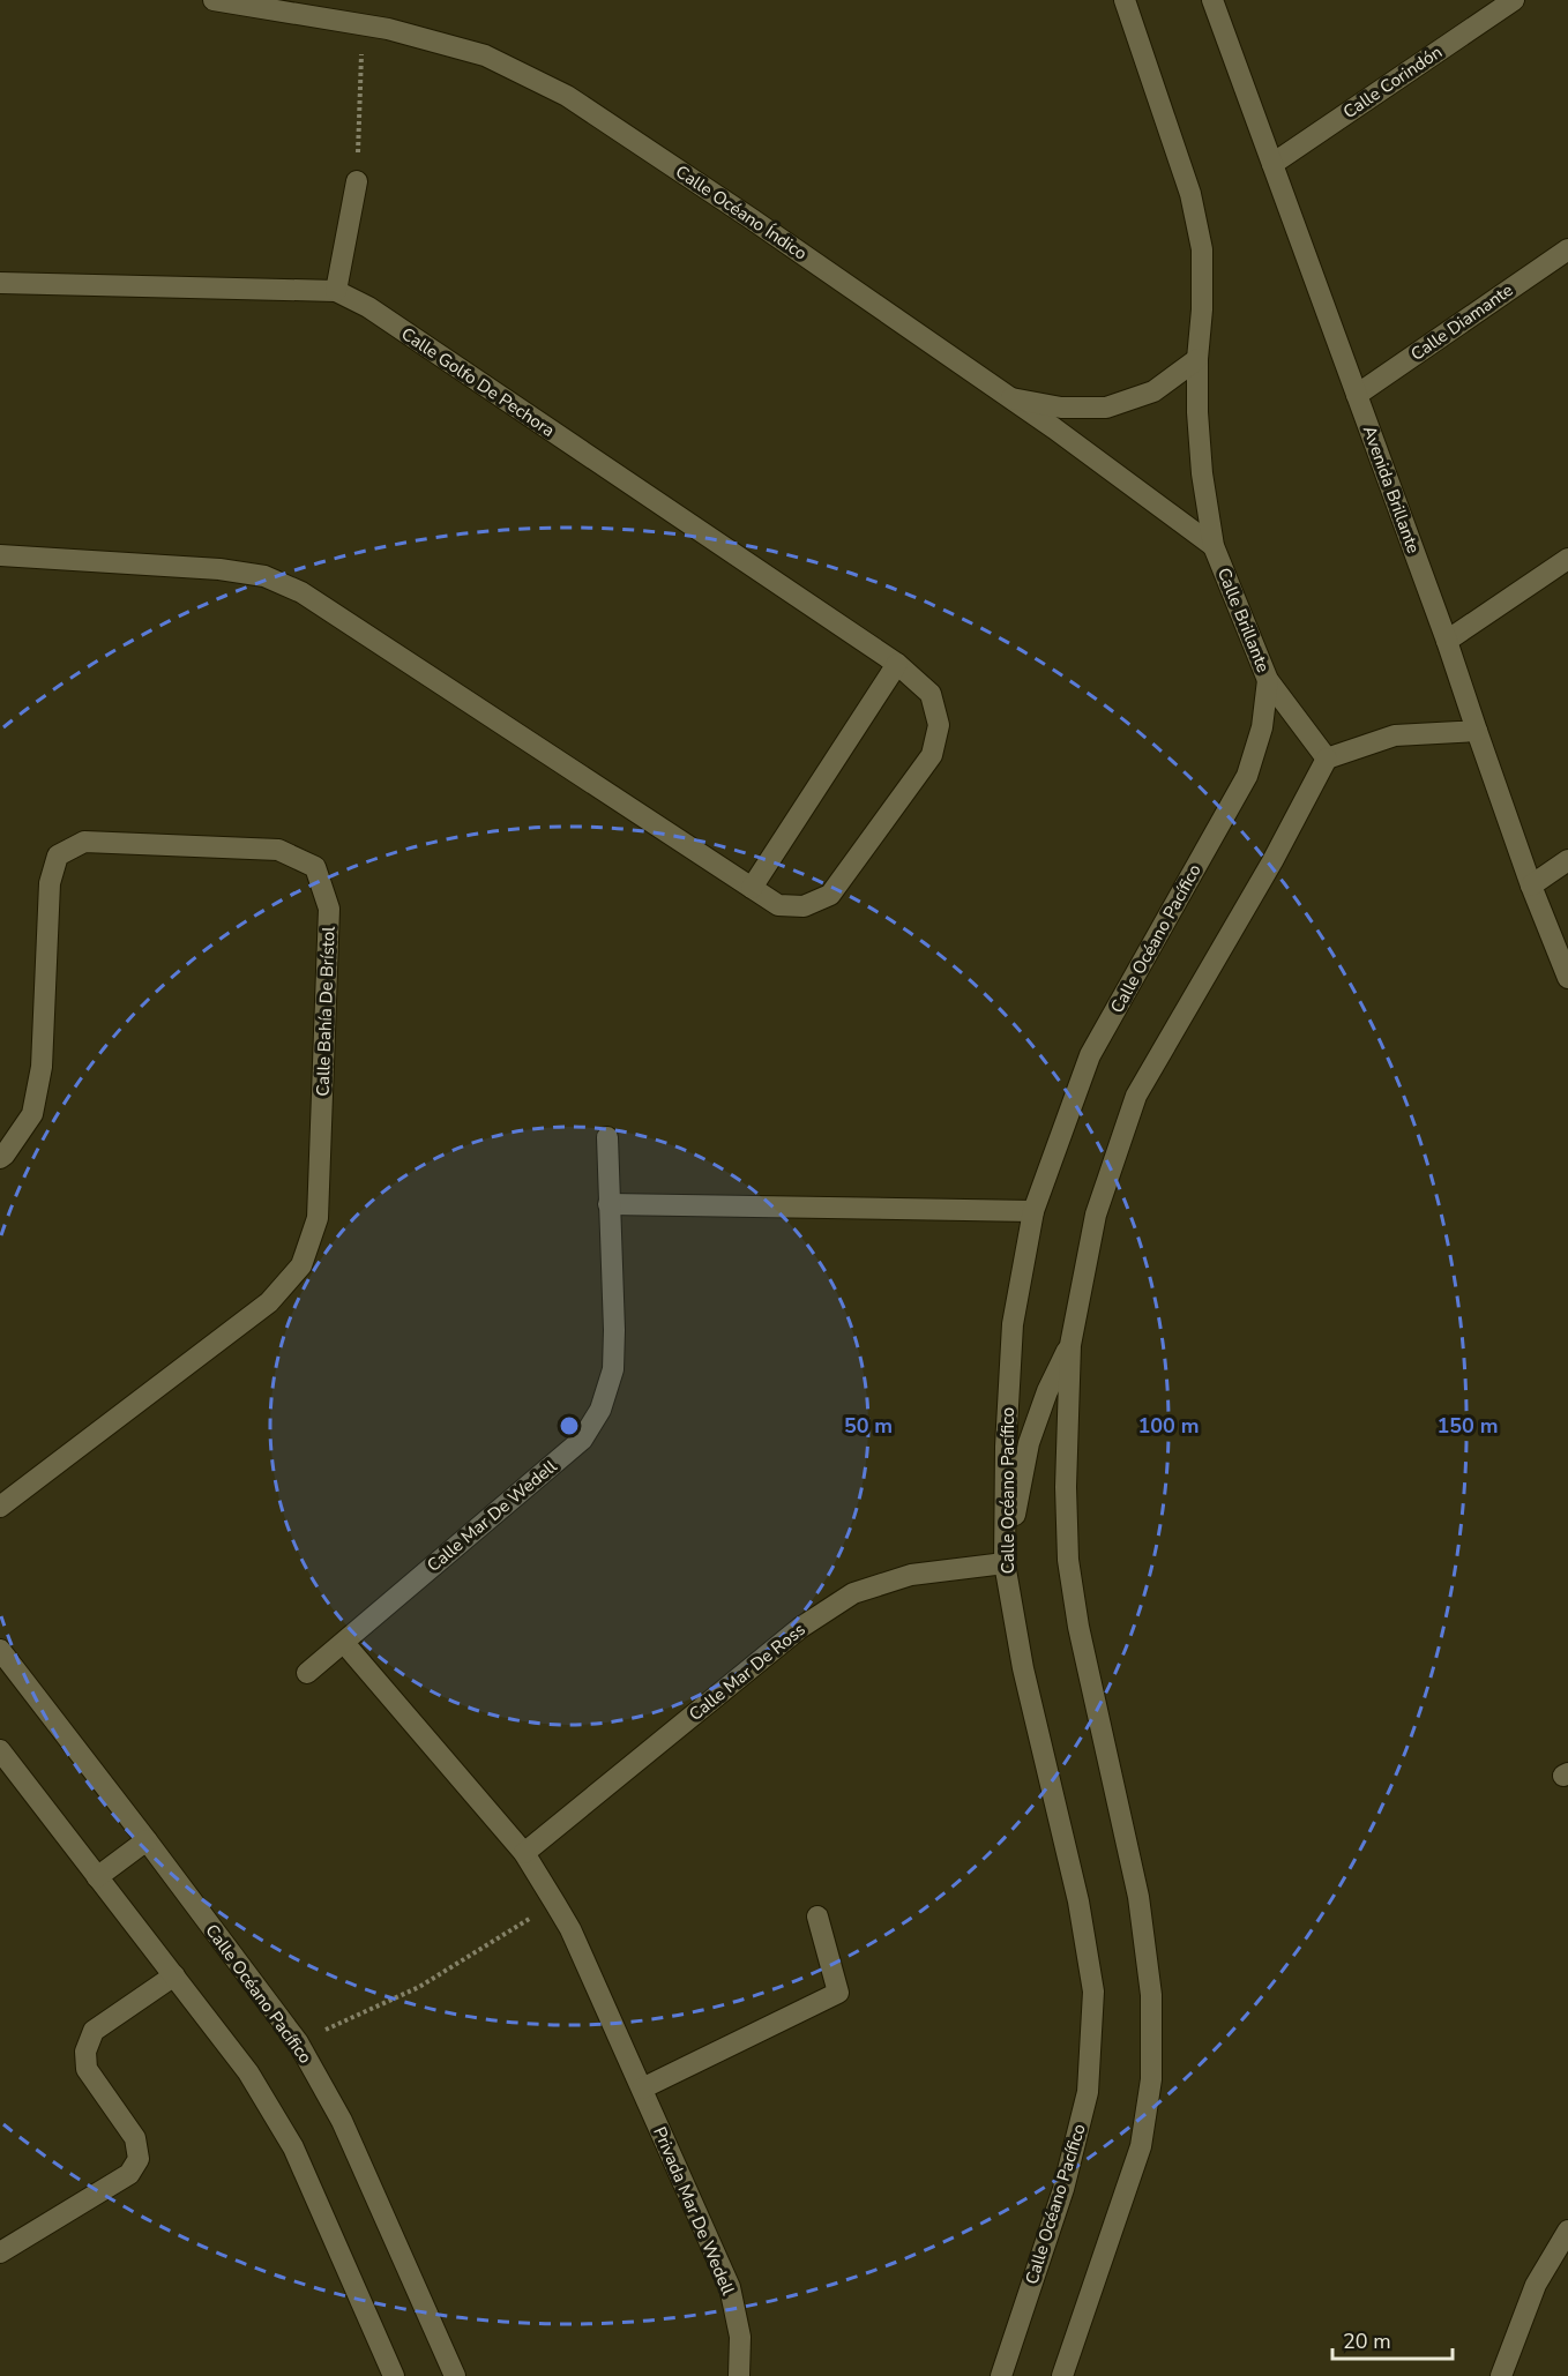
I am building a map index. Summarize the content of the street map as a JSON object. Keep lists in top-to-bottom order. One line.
{"streets":{"street":["Calle Corindón","Calle Océano Índico","Calle Diamante","Calle Golfo De Pechora","Avenida Brillante","Calle Brillante","Calle Océano Pacífico","Calle Bahía De Brístol","Calle Mar De Wedell","Calle Mar De Ross","Privada Mar De Wedell"]},"crossings":[["Calle Corindón","Avenida Brillante"],["Calle Océano Índico","Calle Brillante"],["Calle Diamante","Avenida Brillante"],["Calle Brillante","Calle Océano Pacífico"],["Calle Océano Pacífico","Calle Mar De Ross"],["Calle Mar De Ross","Privada Mar De Wedell"]],"scale_bar":"20 m","rings":["50 m","100 m","150 m"]}
